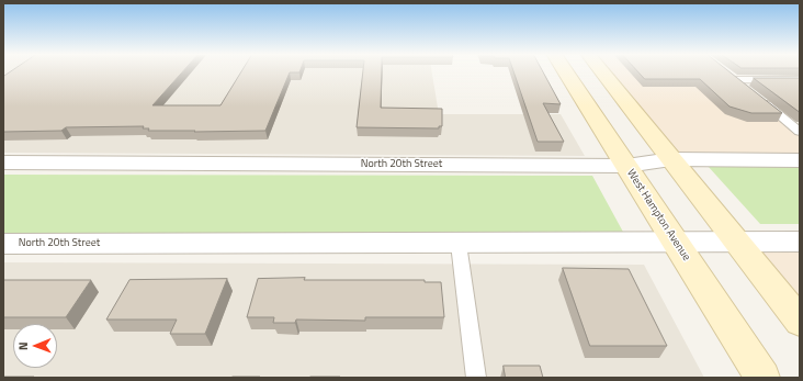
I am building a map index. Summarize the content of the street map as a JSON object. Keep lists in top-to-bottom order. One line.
{"streets":{"main road":["West Hampton Avenue"],"street":["North 20th Street"]},"crossings":[["North 20th Street","West Hampton Avenue"]],"north":"left"}
